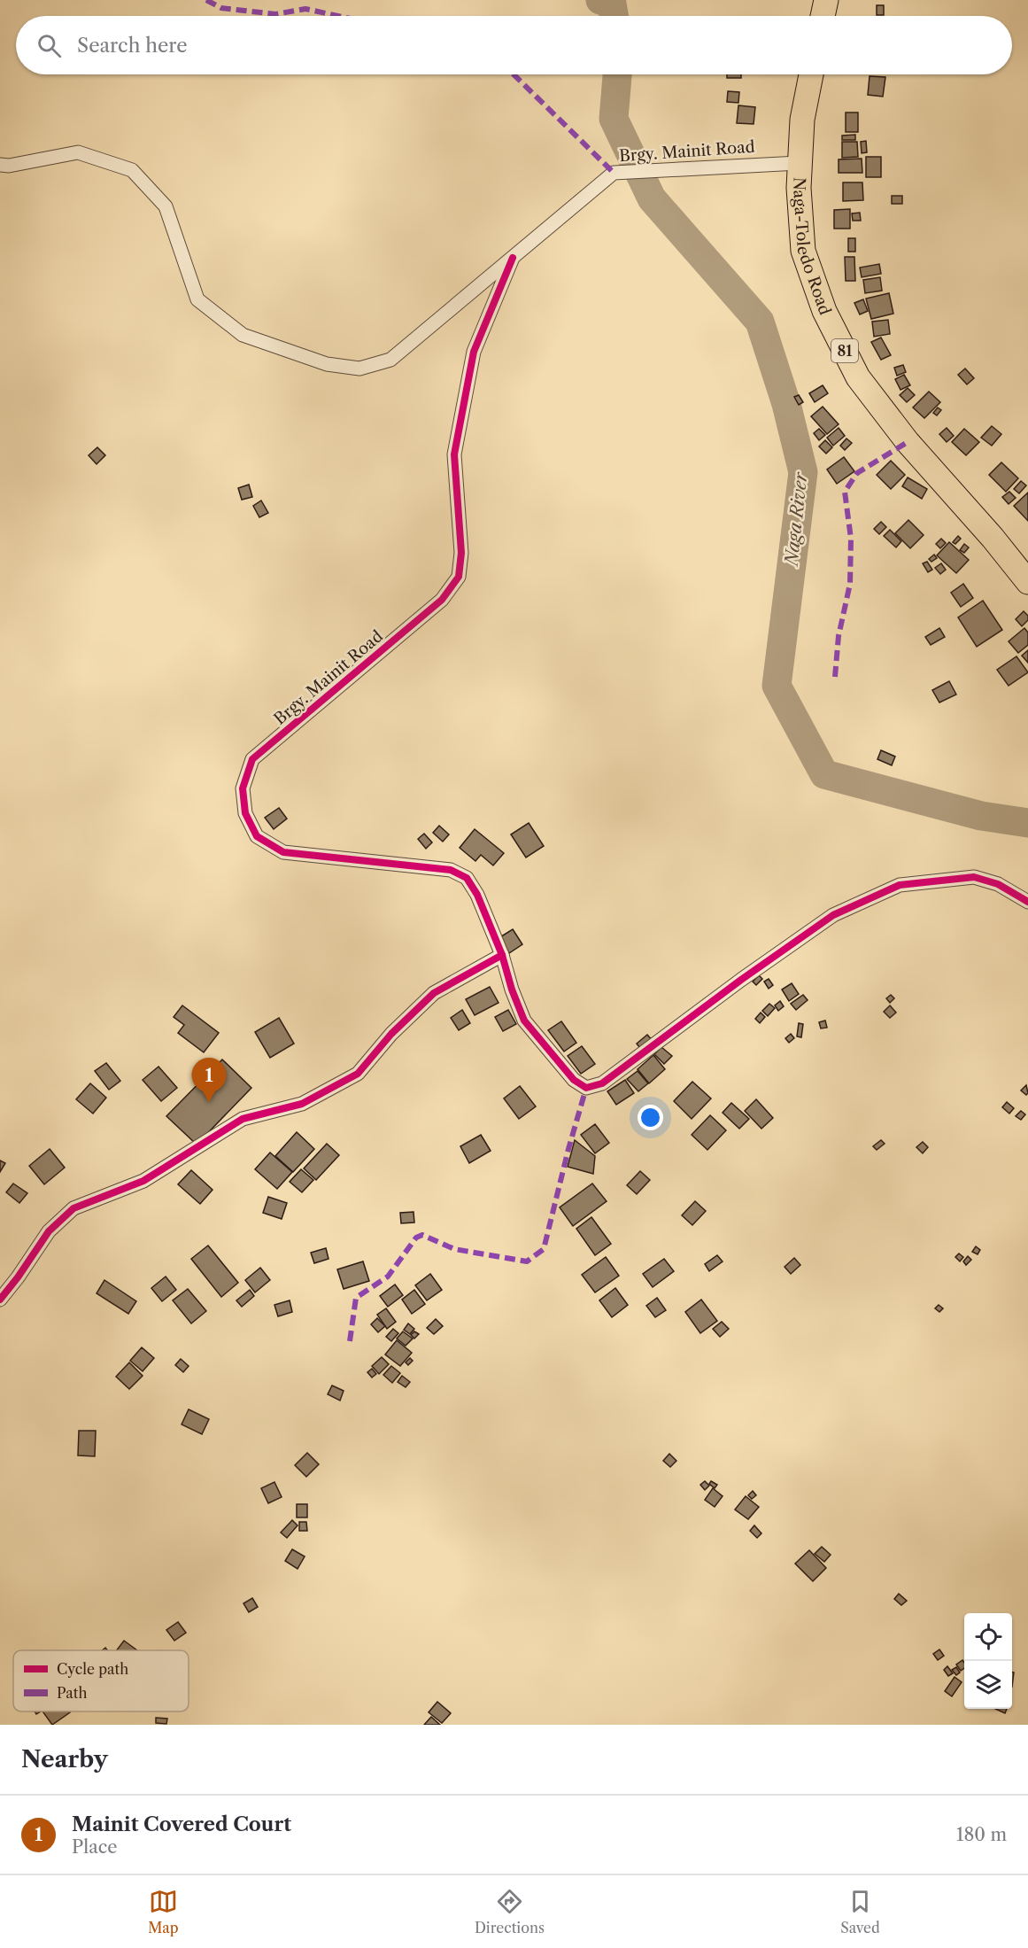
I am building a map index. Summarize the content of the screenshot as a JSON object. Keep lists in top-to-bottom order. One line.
{"streets":{"highway":["Naga-Toledo Road","81"],"street":["Brgy. Mainit Road"]},"crossings":[["Brgy. Mainit Road","Naga-Toledo Road"]],"water":["Naga River"],"legend":["Cycle path","Path"],"page":{"search":"Search here","pins":"1","heading":"Nearby","list":[{"mark":"1","name":"Mainit Covered Court","note":"Place","value":"180 m"}],"nav":["Map","Directions","Saved"]}}
